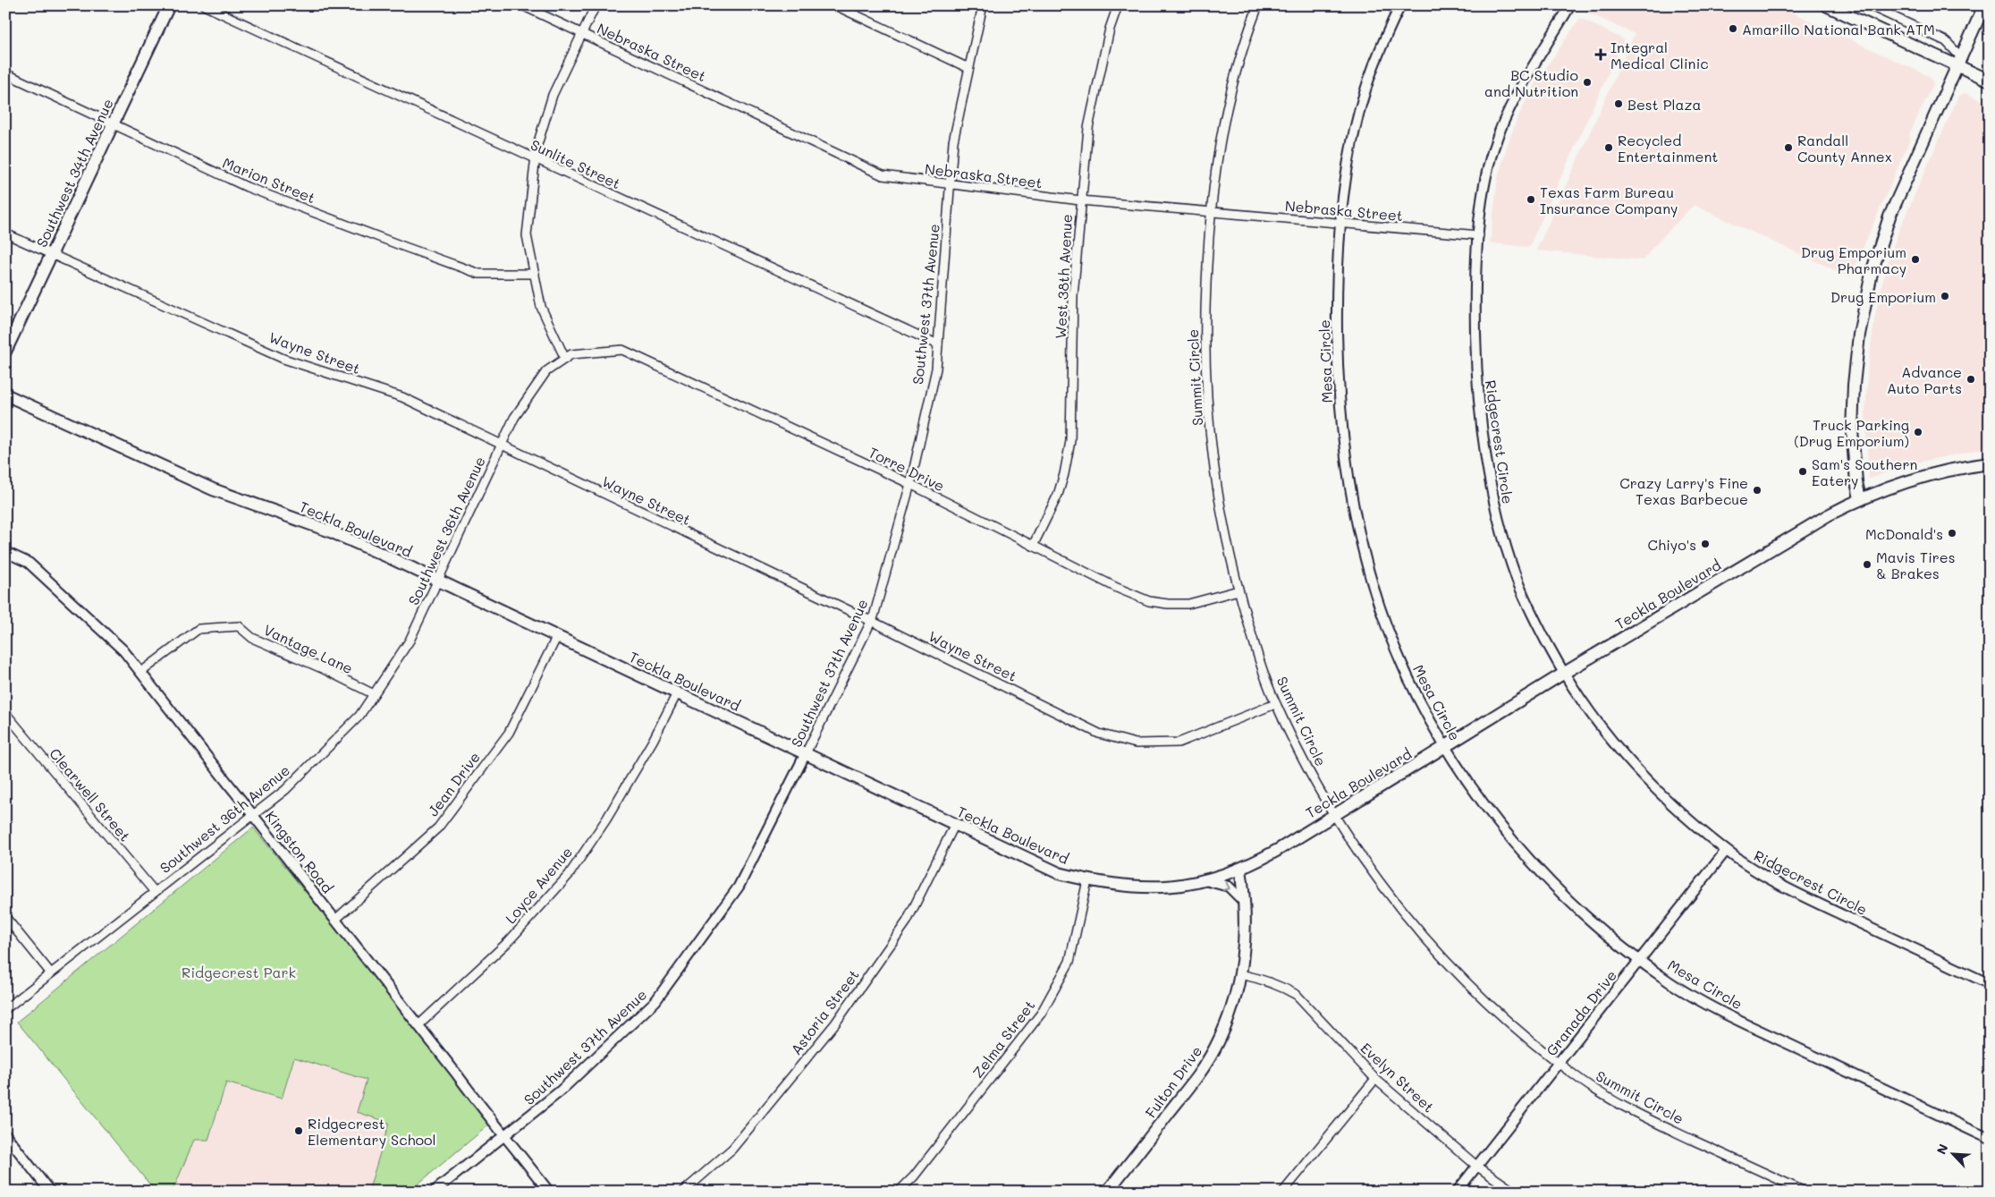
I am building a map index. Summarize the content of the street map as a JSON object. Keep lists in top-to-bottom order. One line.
{"streets":{"main road":["Southwest 34th Avenue","Teckla Boulevard","Fulton Drive"],"street":["Nebraska Street","Sunlite Street","Marion Street","West 38th Avenue","Southwest 37th Avenue","Wayne Street","Mesa Circle","Summit Circle","Ridgecrest Circle","Torre Drive","Southwest 36th Avenue","Vantage Lane","Jean Drive","Clearwell Street","Kingston Road","Loyce Avenue","Astoria Street","Granada Drive","Zelma Street","Evelyn Street"]},"crossings":[["Nebraska Street","West 38th Avenue"],["Nebraska Street","Southwest 37th Avenue"],["Nebraska Street","Mesa Circle"],["Nebraska Street","Summit Circle"],["Nebraska Street","Ridgecrest Circle"],["Sunlite Street","Southwest 37th Avenue"],["Southwest 34th Avenue","Marion Street"],["Southwest 34th Avenue","Wayne Street"],["West 38th Avenue","Torre Drive"],["Southwest 37th Avenue","Wayne Street"],["Southwest 37th Avenue","Torre Drive"],["Southwest 37th Avenue","Teckla Boulevard"],["Southwest 37th Avenue","Kingston Road"],["Wayne Street","Summit Circle"],["Wayne Street","Southwest 36th Avenue"],["Mesa Circle","Teckla Boulevard"],["Mesa Circle","Granada Drive"],["Summit Circle","Torre Drive"],["Summit Circle","Teckla Boulevard"],["Summit Circle","Granada Drive"],["Ridgecrest Circle","Teckla Boulevard"],["Ridgecrest Circle","Granada Drive"],["Torre Drive","Southwest 36th Avenue"],["Teckla Boulevard","Southwest 36th Avenue"],["Teckla Boulevard","Jean Drive"],["Teckla Boulevard","Loyce Avenue"],["Teckla Boulevard","Astoria Street"],["Teckla Boulevard","Zelma Street"],["Teckla Boulevard","Fulton Drive"],["Southwest 36th Avenue","Vantage Lane"],["Southwest 36th Avenue","Clearwell Street"],["Southwest 36th Avenue","Kingston Road"],["Vantage Lane","Kingston Road"],["Jean Drive","Kingston Road"],["Kingston Road","Loyce Avenue"],["Granada Drive","Evelyn Street"],["Evelyn Street","Fulton Drive"]],"parks":["Ridgecrest Park"],"places":{"other":["Amarillo National Bank ATM","BC Studio and Nutrition","Best Plaza","Recycled Entertainment","Randall County Annex","Texas Farm Bureau Insurance Company","Drug Emporium Pharmacy","Drug Emporium","Advance Auto Parts","Truck Parking (Drug Emporium)","Sam's Southern Eatery","Crazy Larry's Fine Texas Barbecue","McDonald's","Chiyo's","Mavis Tires & Brakes","Ridgecrest Elementary School"],"health":["Integral Medical Clinic"]},"north":"top left"}
